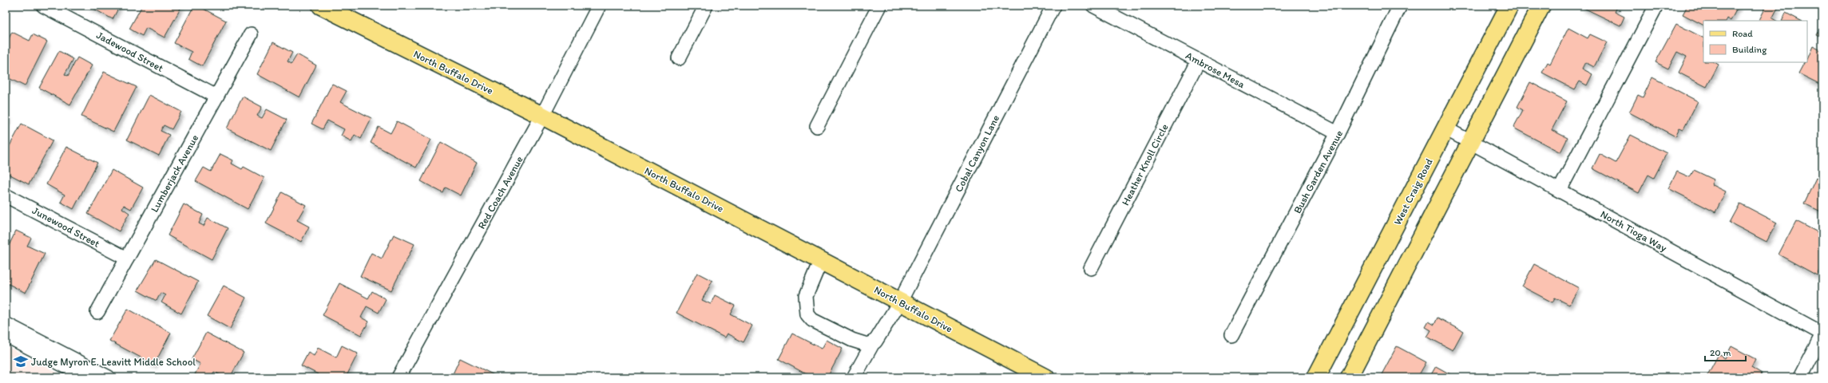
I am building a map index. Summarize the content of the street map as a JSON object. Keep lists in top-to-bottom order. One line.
{"streets":{"main road":["North Buffalo Drive","West Craig Road"],"street":["Jadewood Street","Ambrose Mesa","Cobal Canyon Lane","Heather Knoll Circle","Bush Garden Avenue","Lumberjack Avenue","Red Coach Avenue","Junewood Street","North Tioga Way"]},"crossings":[["Jadewood Street","Lumberjack Avenue"],["Ambrose Mesa","Heather Knoll Circle"],["Ambrose Mesa","Bush Garden Avenue"],["North Buffalo Drive","Cobal Canyon Lane"],["North Buffalo Drive","Red Coach Avenue"],["Lumberjack Avenue","Junewood Street"],["West Craig Road","North Tioga Way"]],"places":{"school or university":["Judge Myron E. Leavitt Middle School"]},"legend":["Road","Building"],"scale_bar":"20 m"}
